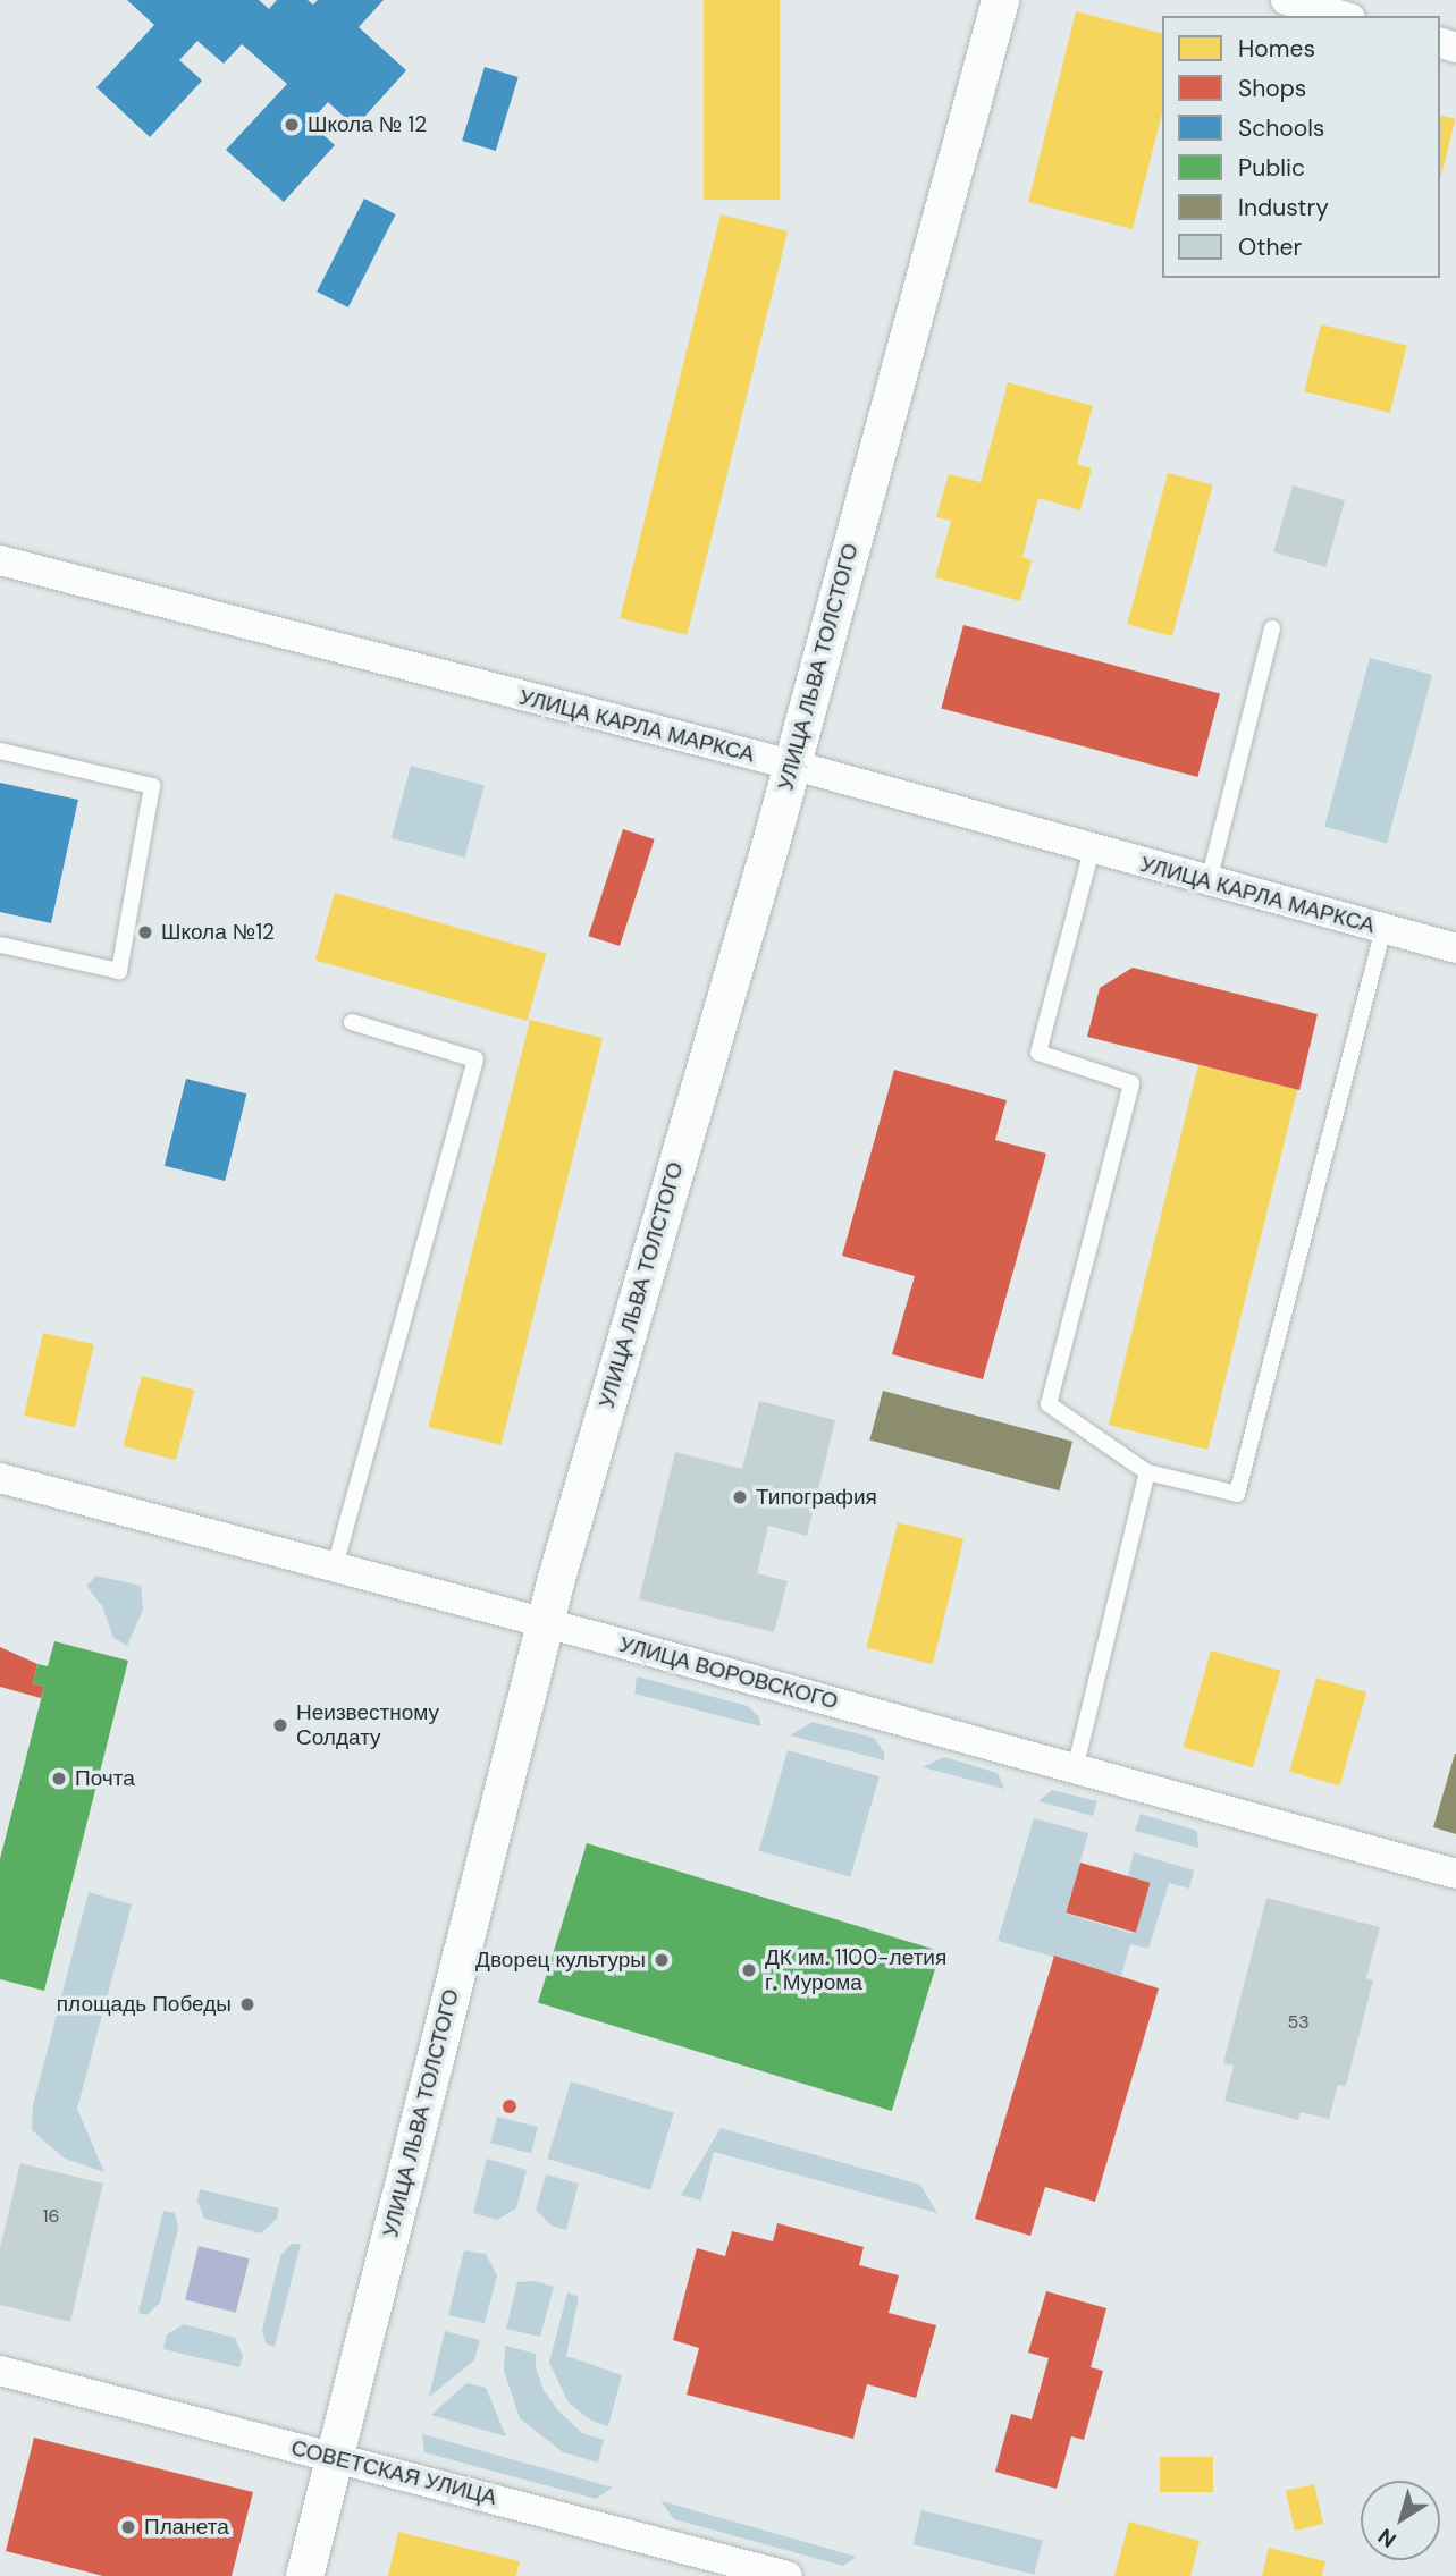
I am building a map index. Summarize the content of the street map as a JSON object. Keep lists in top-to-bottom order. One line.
{"streets":{"street":["УЛИЦА ЛЬВА ТОЛСТОГО","УЛИЦА КАРЛА МАРКСА","УЛИЦА ВОРОВСКОГО","СОВЕТСКАЯ УЛИЦА"]},"crossings":[["УЛИЦА ЛЬВА ТОЛСТОГО","УЛИЦА КАРЛА МАРКСА"],["УЛИЦА ЛЬВА ТОЛСТОГО","УЛИЦА ВОРОВСКОГО"],["УЛИЦА ЛЬВА ТОЛСТОГО","СОВЕТСКАЯ УЛИЦА"]],"places":["Школа № 12","Школа №12","Типография","Неизвестному Солдату","Почта","Дворец культуры","ДК им. 1100-летия г. Мурома","площадь Победы","Планета"],"house_numbers":["53","16"],"legend":["Homes","Shops","Schools","Public","Industry","Other"],"north":"bottom left"}
